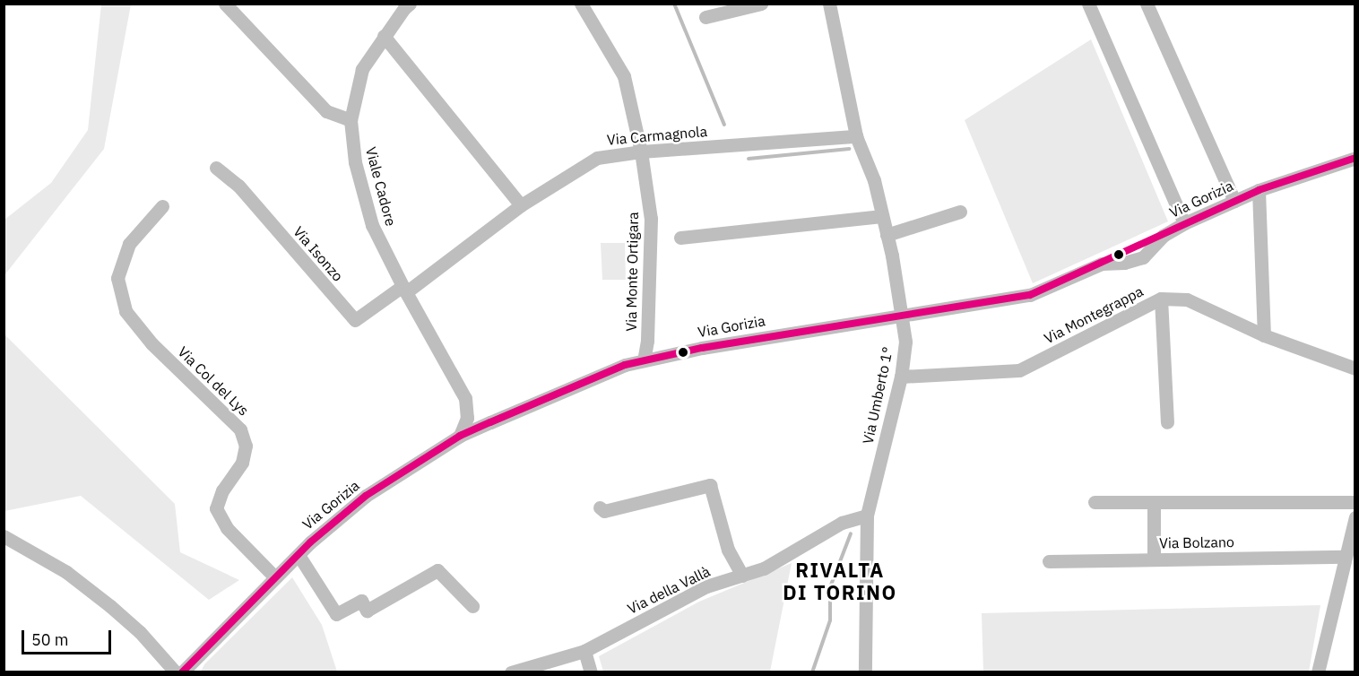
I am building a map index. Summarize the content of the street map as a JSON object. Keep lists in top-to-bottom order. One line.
{"streets":{"street":["Via Carmagnola","Viale Cadore","Via Gorizia","Via Isonzo","Via Monte Ortigara","Via Montegrappa","Via Col del Lys","Via Umberto 1°","Via Bolzano","Via della Vallà"]},"crossings":[["Via Carmagnola","Viale Cadore"],["Via Carmagnola","Via Isonzo"],["Via Carmagnola","Via Monte Ortigara"],["Via Carmagnola","Via Umberto 1°"],["Viale Cadore","Via Gorizia"],["Viale Cadore","Via Isonzo"],["Via Gorizia","Via Monte Ortigara"],["Via Gorizia","Via Col del Lys"],["Via Gorizia","Via Umberto 1°"],["Via Montegrappa","Via Umberto 1°"],["Via Umberto 1°","Via della Vallà"]],"districts":["RIVALTA DI TORINO"],"scale_bar":"50 m"}
